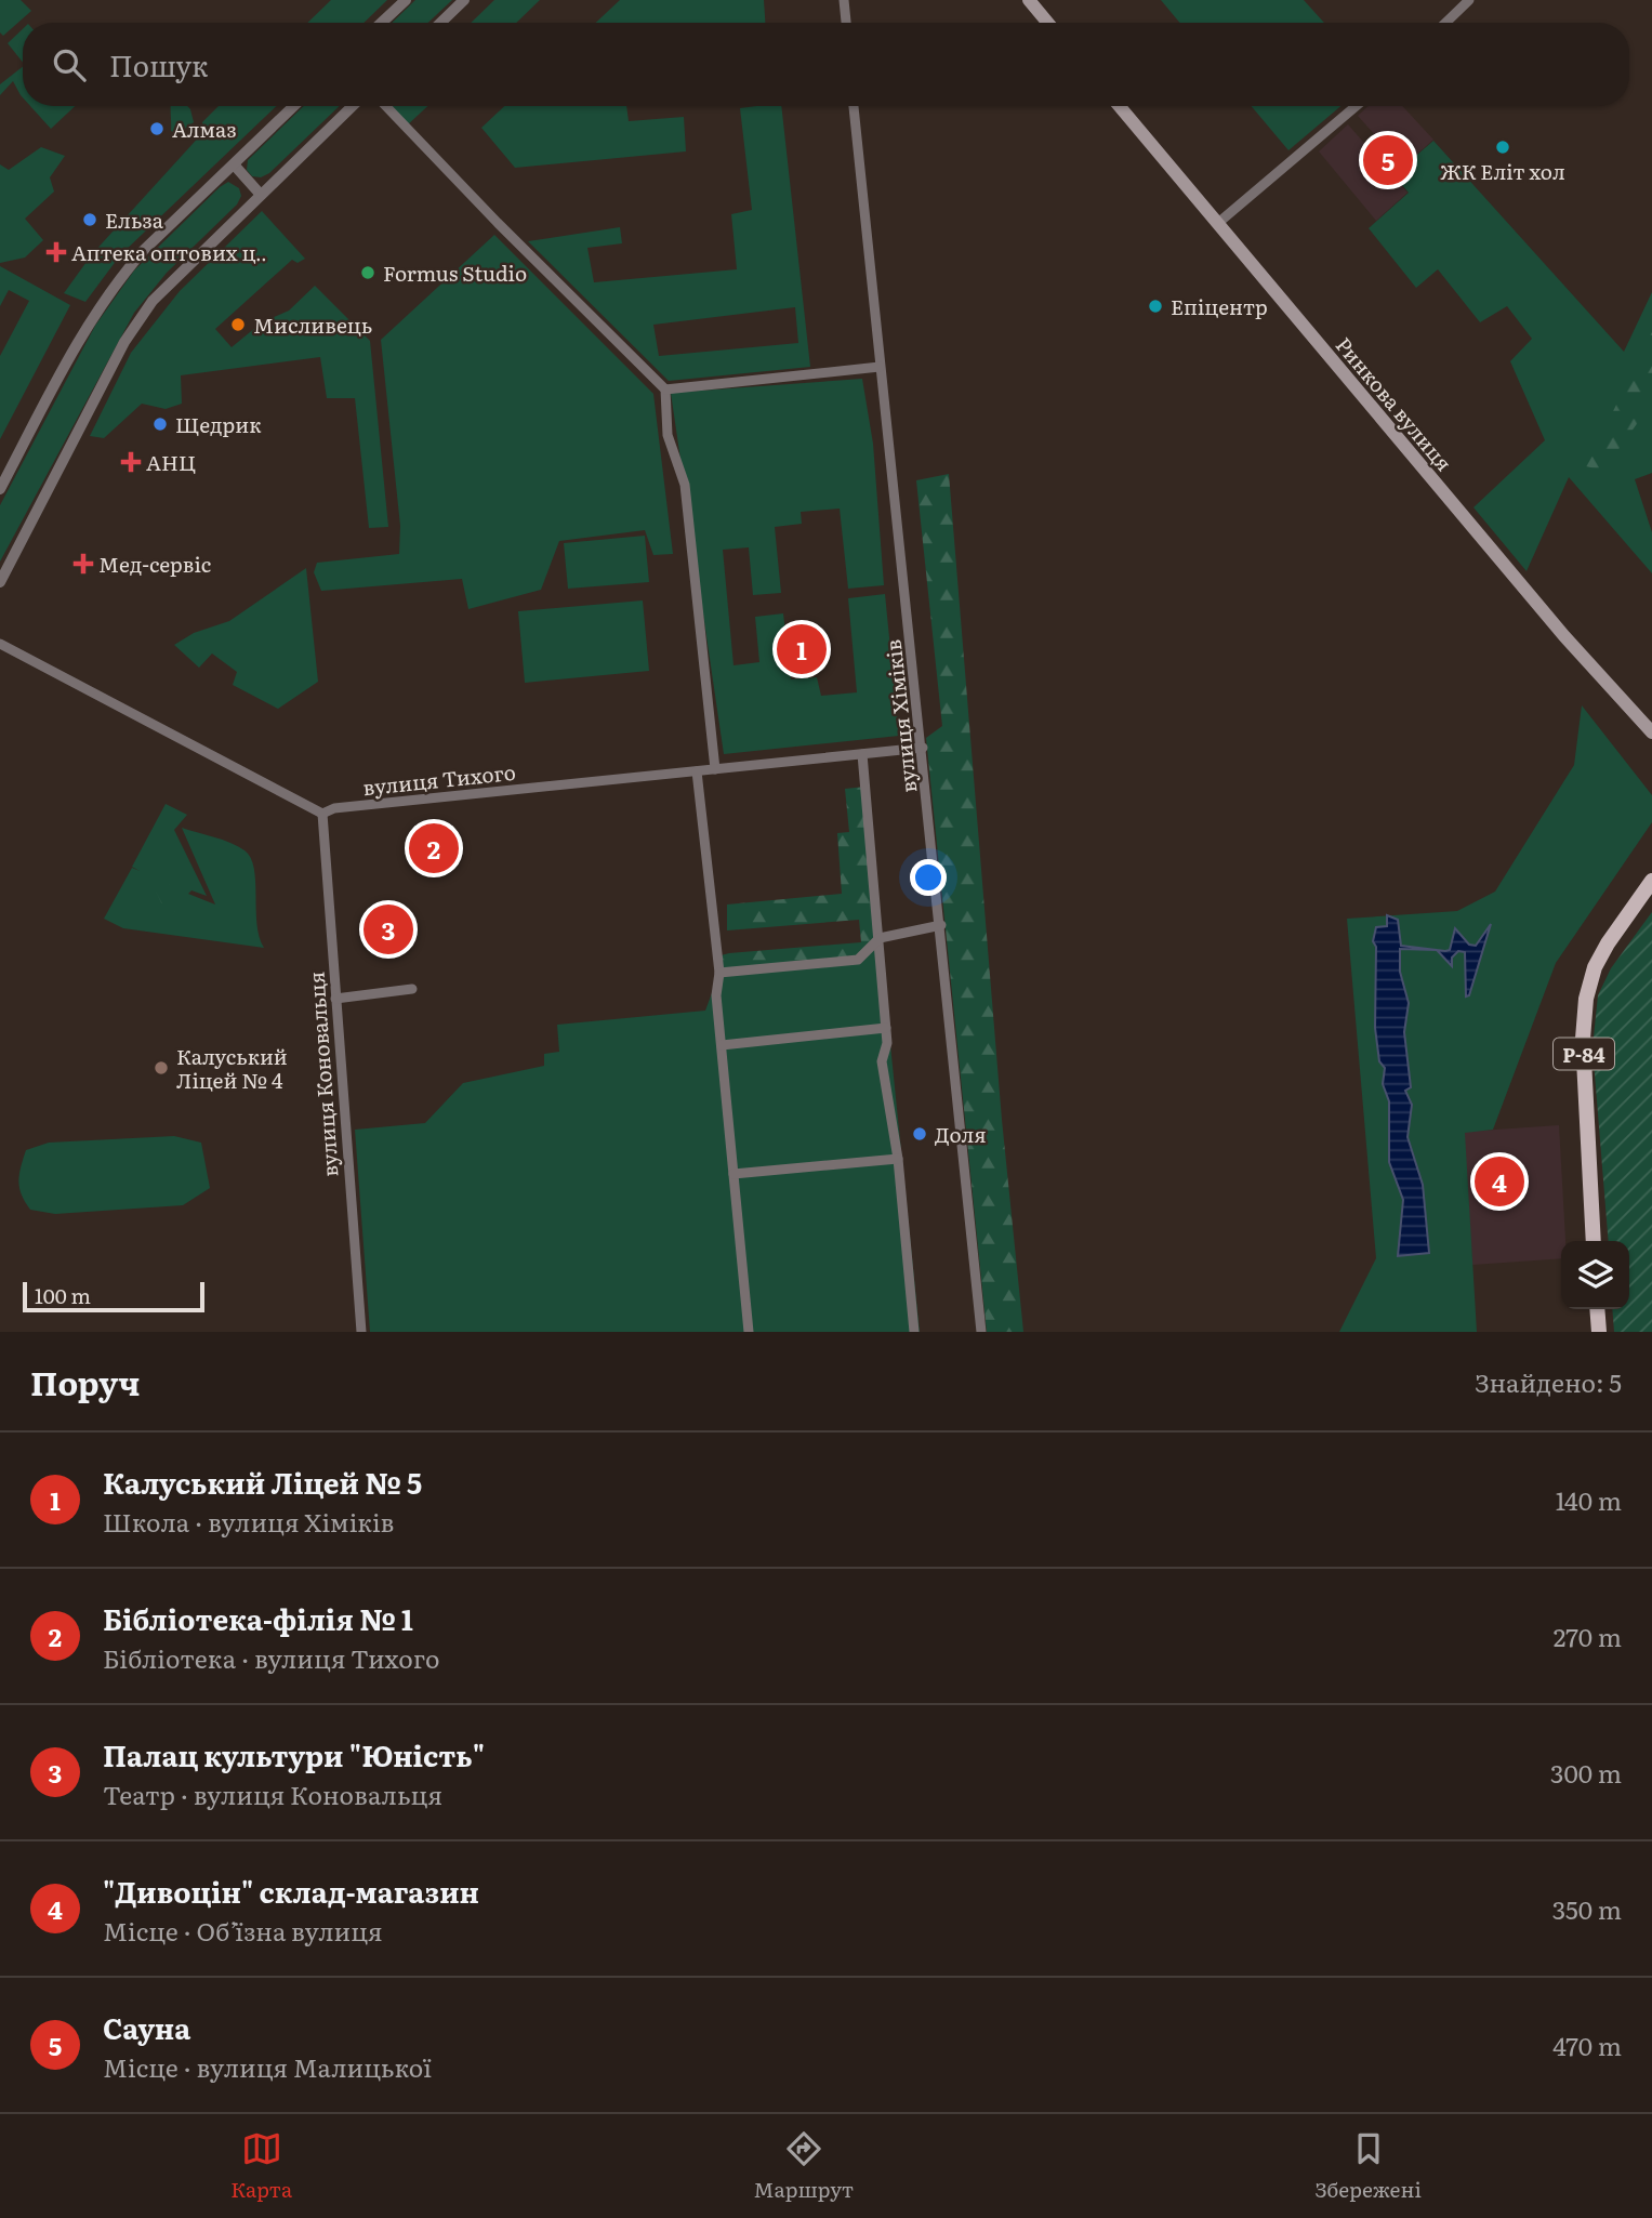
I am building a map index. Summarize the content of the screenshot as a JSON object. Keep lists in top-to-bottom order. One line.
{"streets":{"main road":["Ринкова вулиця","Р-84"],"street":["вулиця Хіміків","вулиця Тихого","вулиця Коновальця"]},"crossings":[["вулиця Хіміків","вулиця Тихого"],["вулиця Тихого","вулиця Коновальця"]],"places":{"other":["Алмаз","ЖК Еліт хол","Ельза","Formus Studio","Епіцентр","Мисливець","Щедрик","Калуський Ліцей № 4","Доля"],"health":["Аптека оптових ц‥","АНЦ","Мед-сервіс"]},"scale_bar":"100 m","page":{"search":"Пошук","pins":["5","1","2","3","4"],"scale":"100 m","heading":["Поруч","Знайдено: 5"],"list":[{"mark":"1","name":"Калуський Ліцей № 5","note":"Школа · вулиця Хіміків","value":"140 m"},{"mark":"2","name":"Бібліотека-філія № 1","note":"Бібліотека · вулиця Тихого","value":"270 m"},{"mark":"3","name":"Палац культури \"Юність\"","note":"Театр · вулиця Коновальця","value":"300 m"},{"mark":"4","name":"\"Дивоцін\" склад-магазин","note":"Місце · Обʼїзна вулиця","value":"350 m"},{"mark":"5","name":"Сауна","note":"Місце · вулиця Малицької","value":"470 m"}],"nav":["Карта","Маршрут","Збережені"]}}
